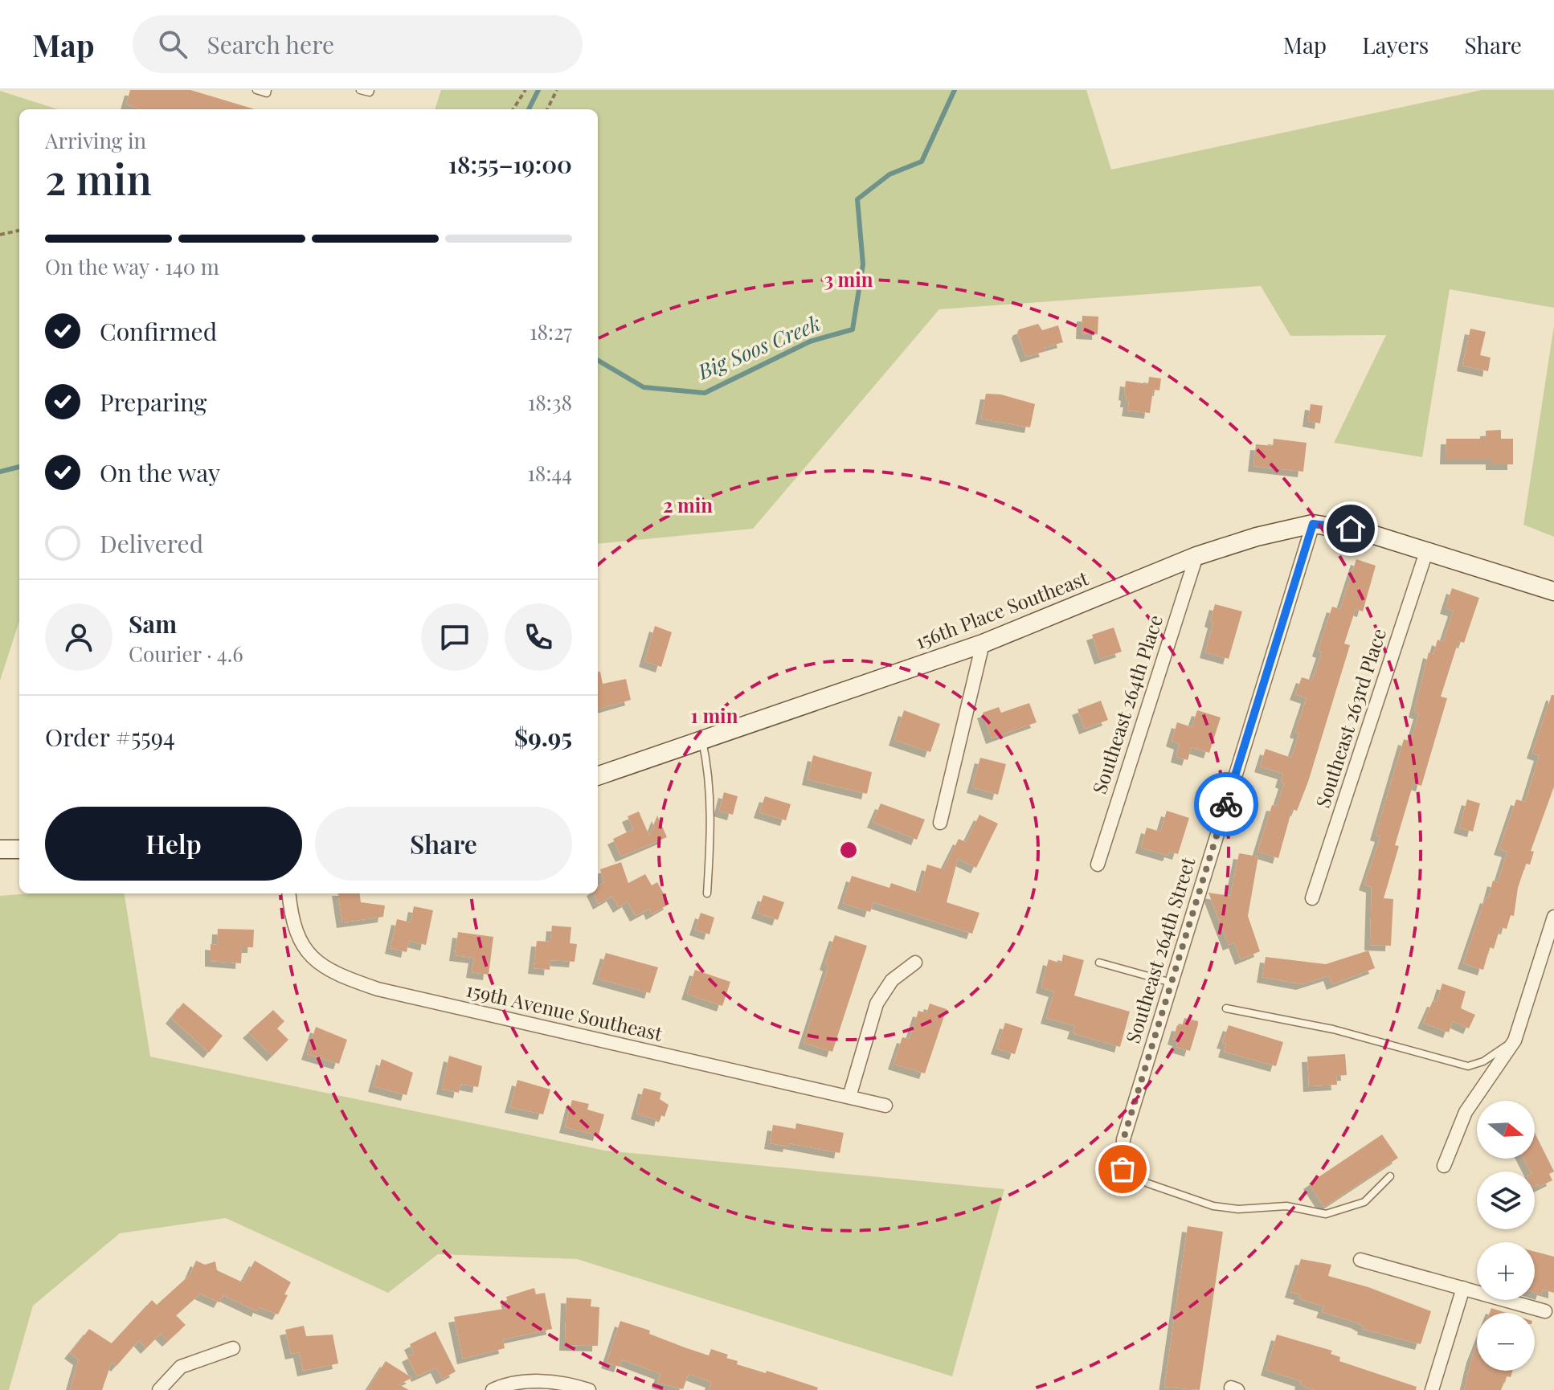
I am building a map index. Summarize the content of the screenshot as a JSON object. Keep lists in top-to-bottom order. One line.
{"streets":{"street":["156th Place Southeast","Southeast 264th Place","Southeast 263rd Place","Southeast 264th Street","159th Avenue Southeast"]},"crossings":[["156th Place Southeast","Southeast 264th Place"],["156th Place Southeast","Southeast 263rd Place"],["156th Place Southeast","Southeast 264th Street"]],"water":["Big Soos Creek"],"north":"right","page":{"header":"Map","search":"Search here","nav":["Map","Layers","Share"],"heading":["2 min","Arriving in","18:55–19:00"],"panel":["Sam","Courier · 4.6","Order #5594","$9.95"],"bar":"On the way · 140 m","list":[["Confirmed","18:27"],["Preparing","18:38"],["On the way","18:44"],"Delivered"],"buttons":["Help","Share"],"map_buttons":["+","−"]},"rings":["3 min","2 min","1 min"]}
